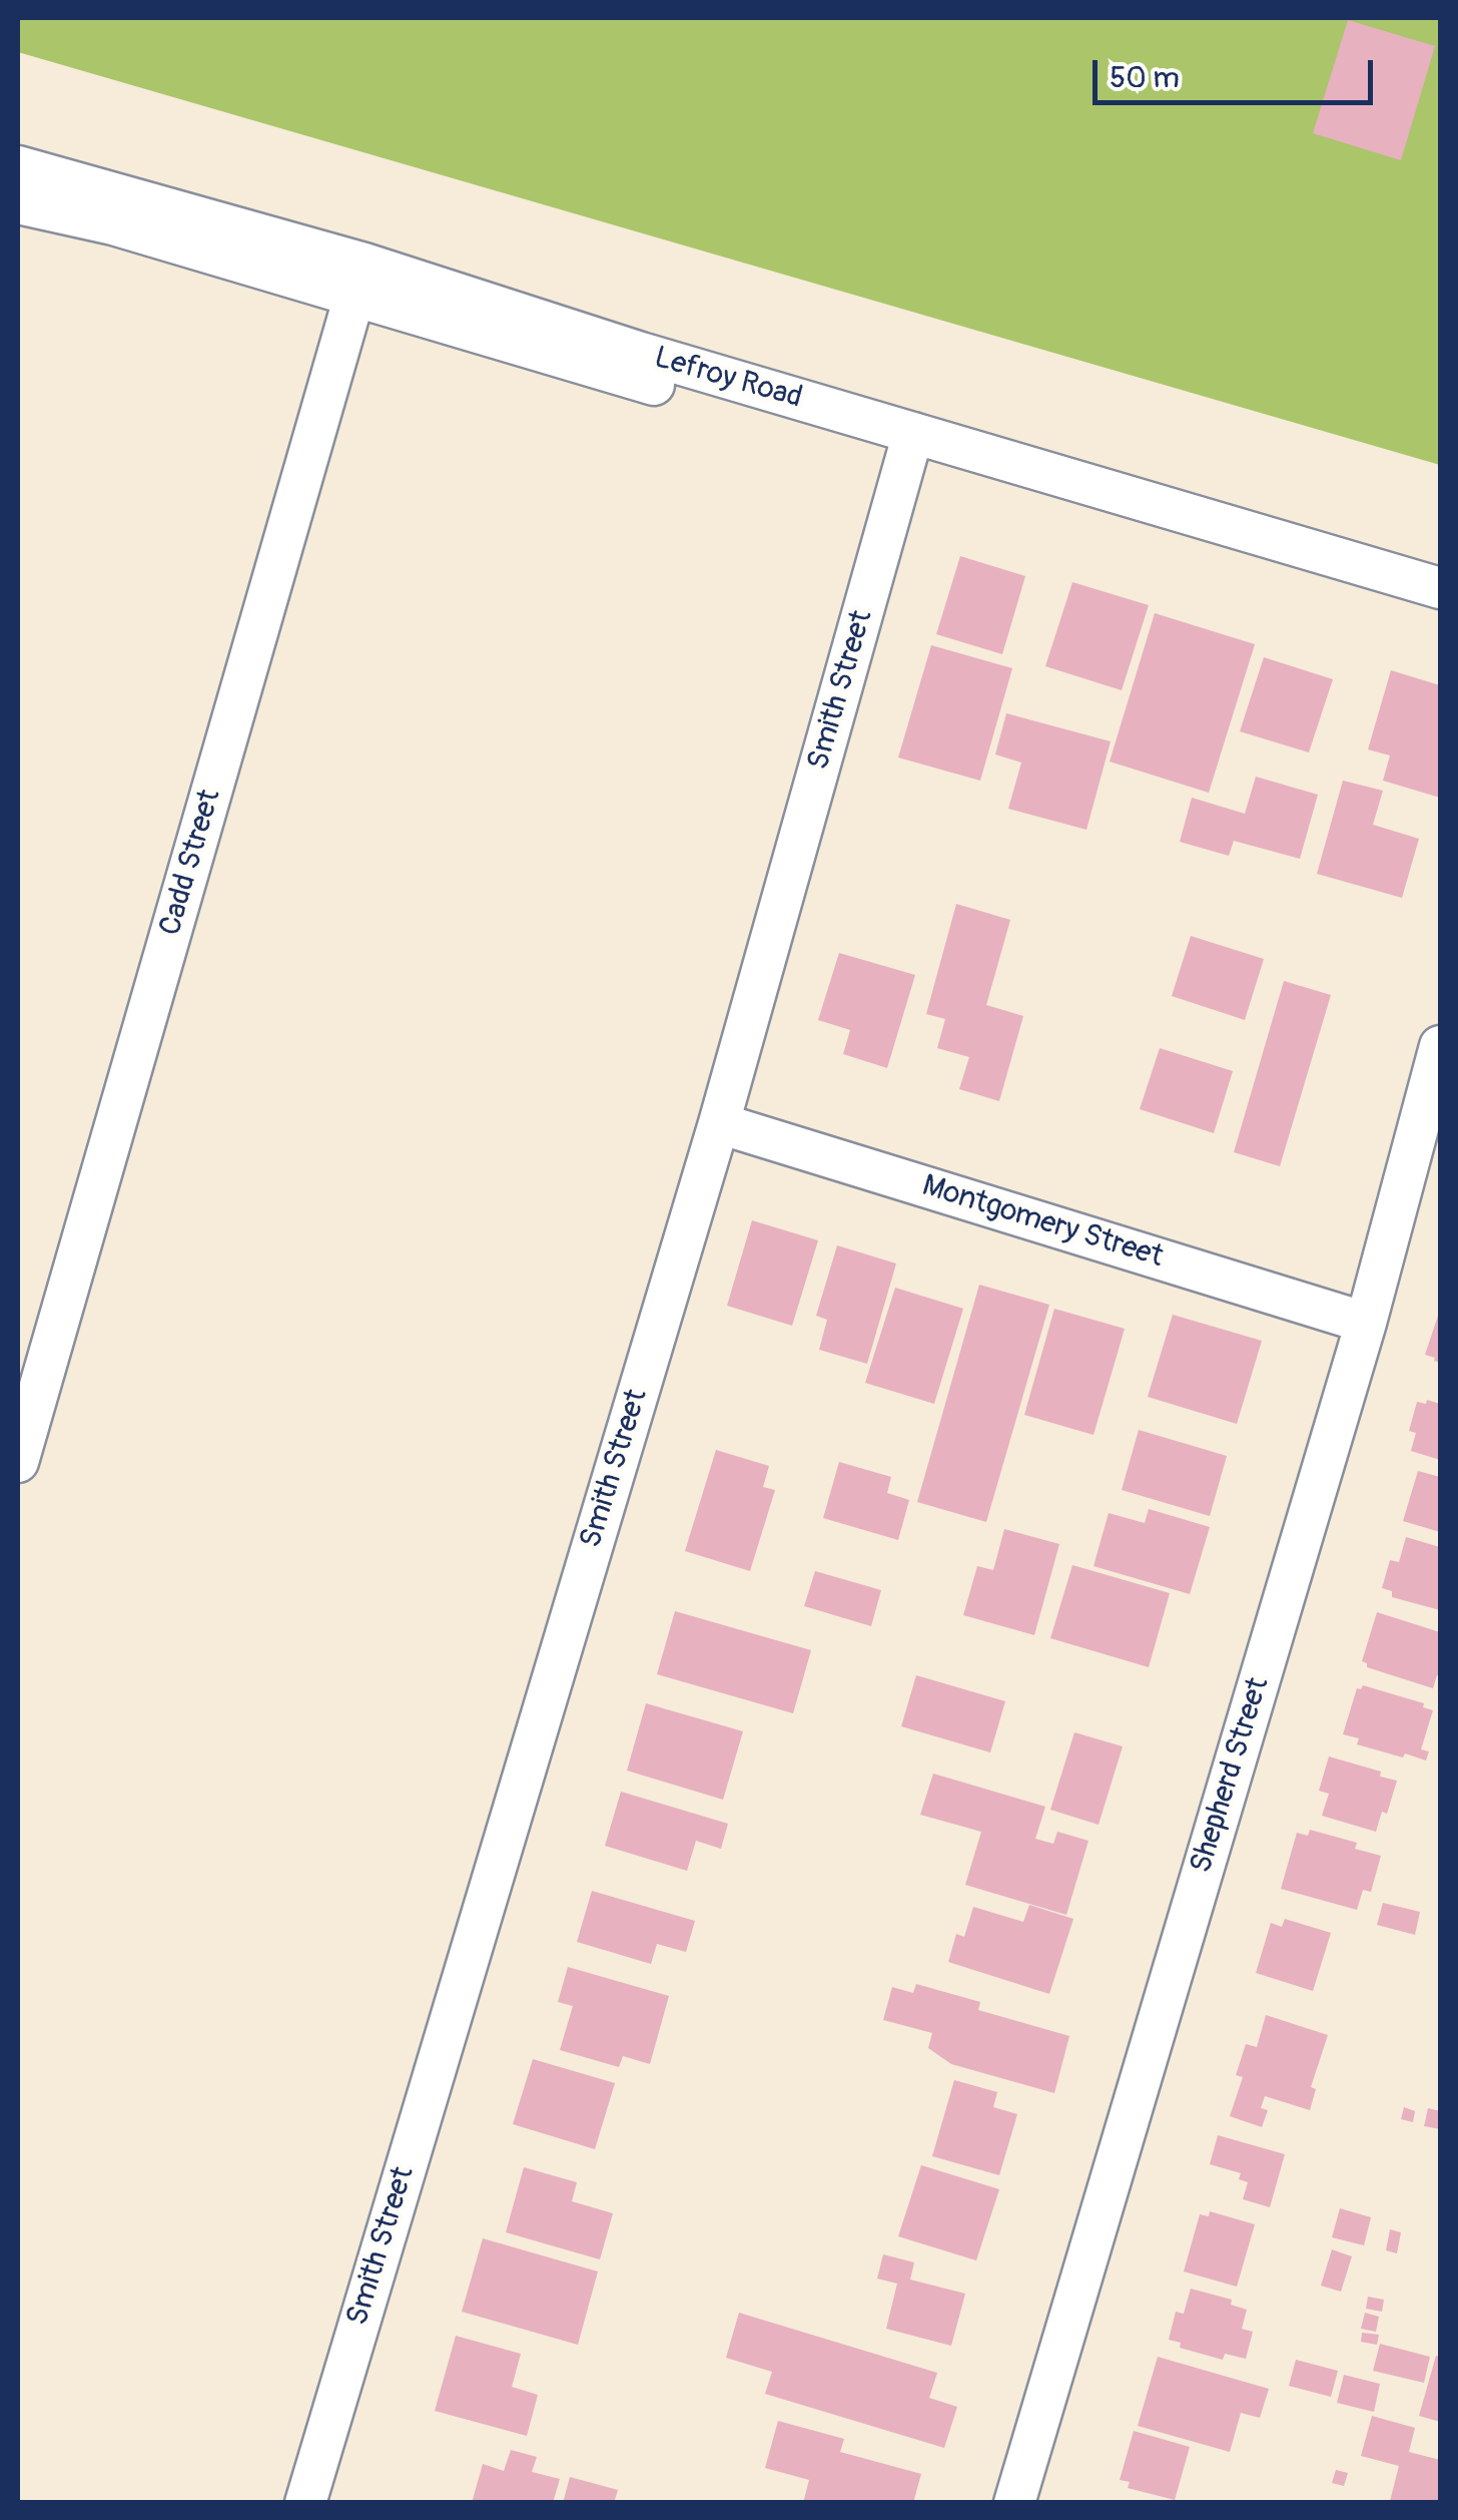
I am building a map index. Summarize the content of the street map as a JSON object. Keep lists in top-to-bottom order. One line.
{"streets":{"street":["Lefroy Road","Smith Street","Cadd Street","Montgomery Street","Shepherd Street"]},"crossings":[["Lefroy Road","Smith Street"],["Lefroy Road","Cadd Street"],["Smith Street","Montgomery Street"],["Montgomery Street","Shepherd Street"]],"scale_bar":"50 m"}
